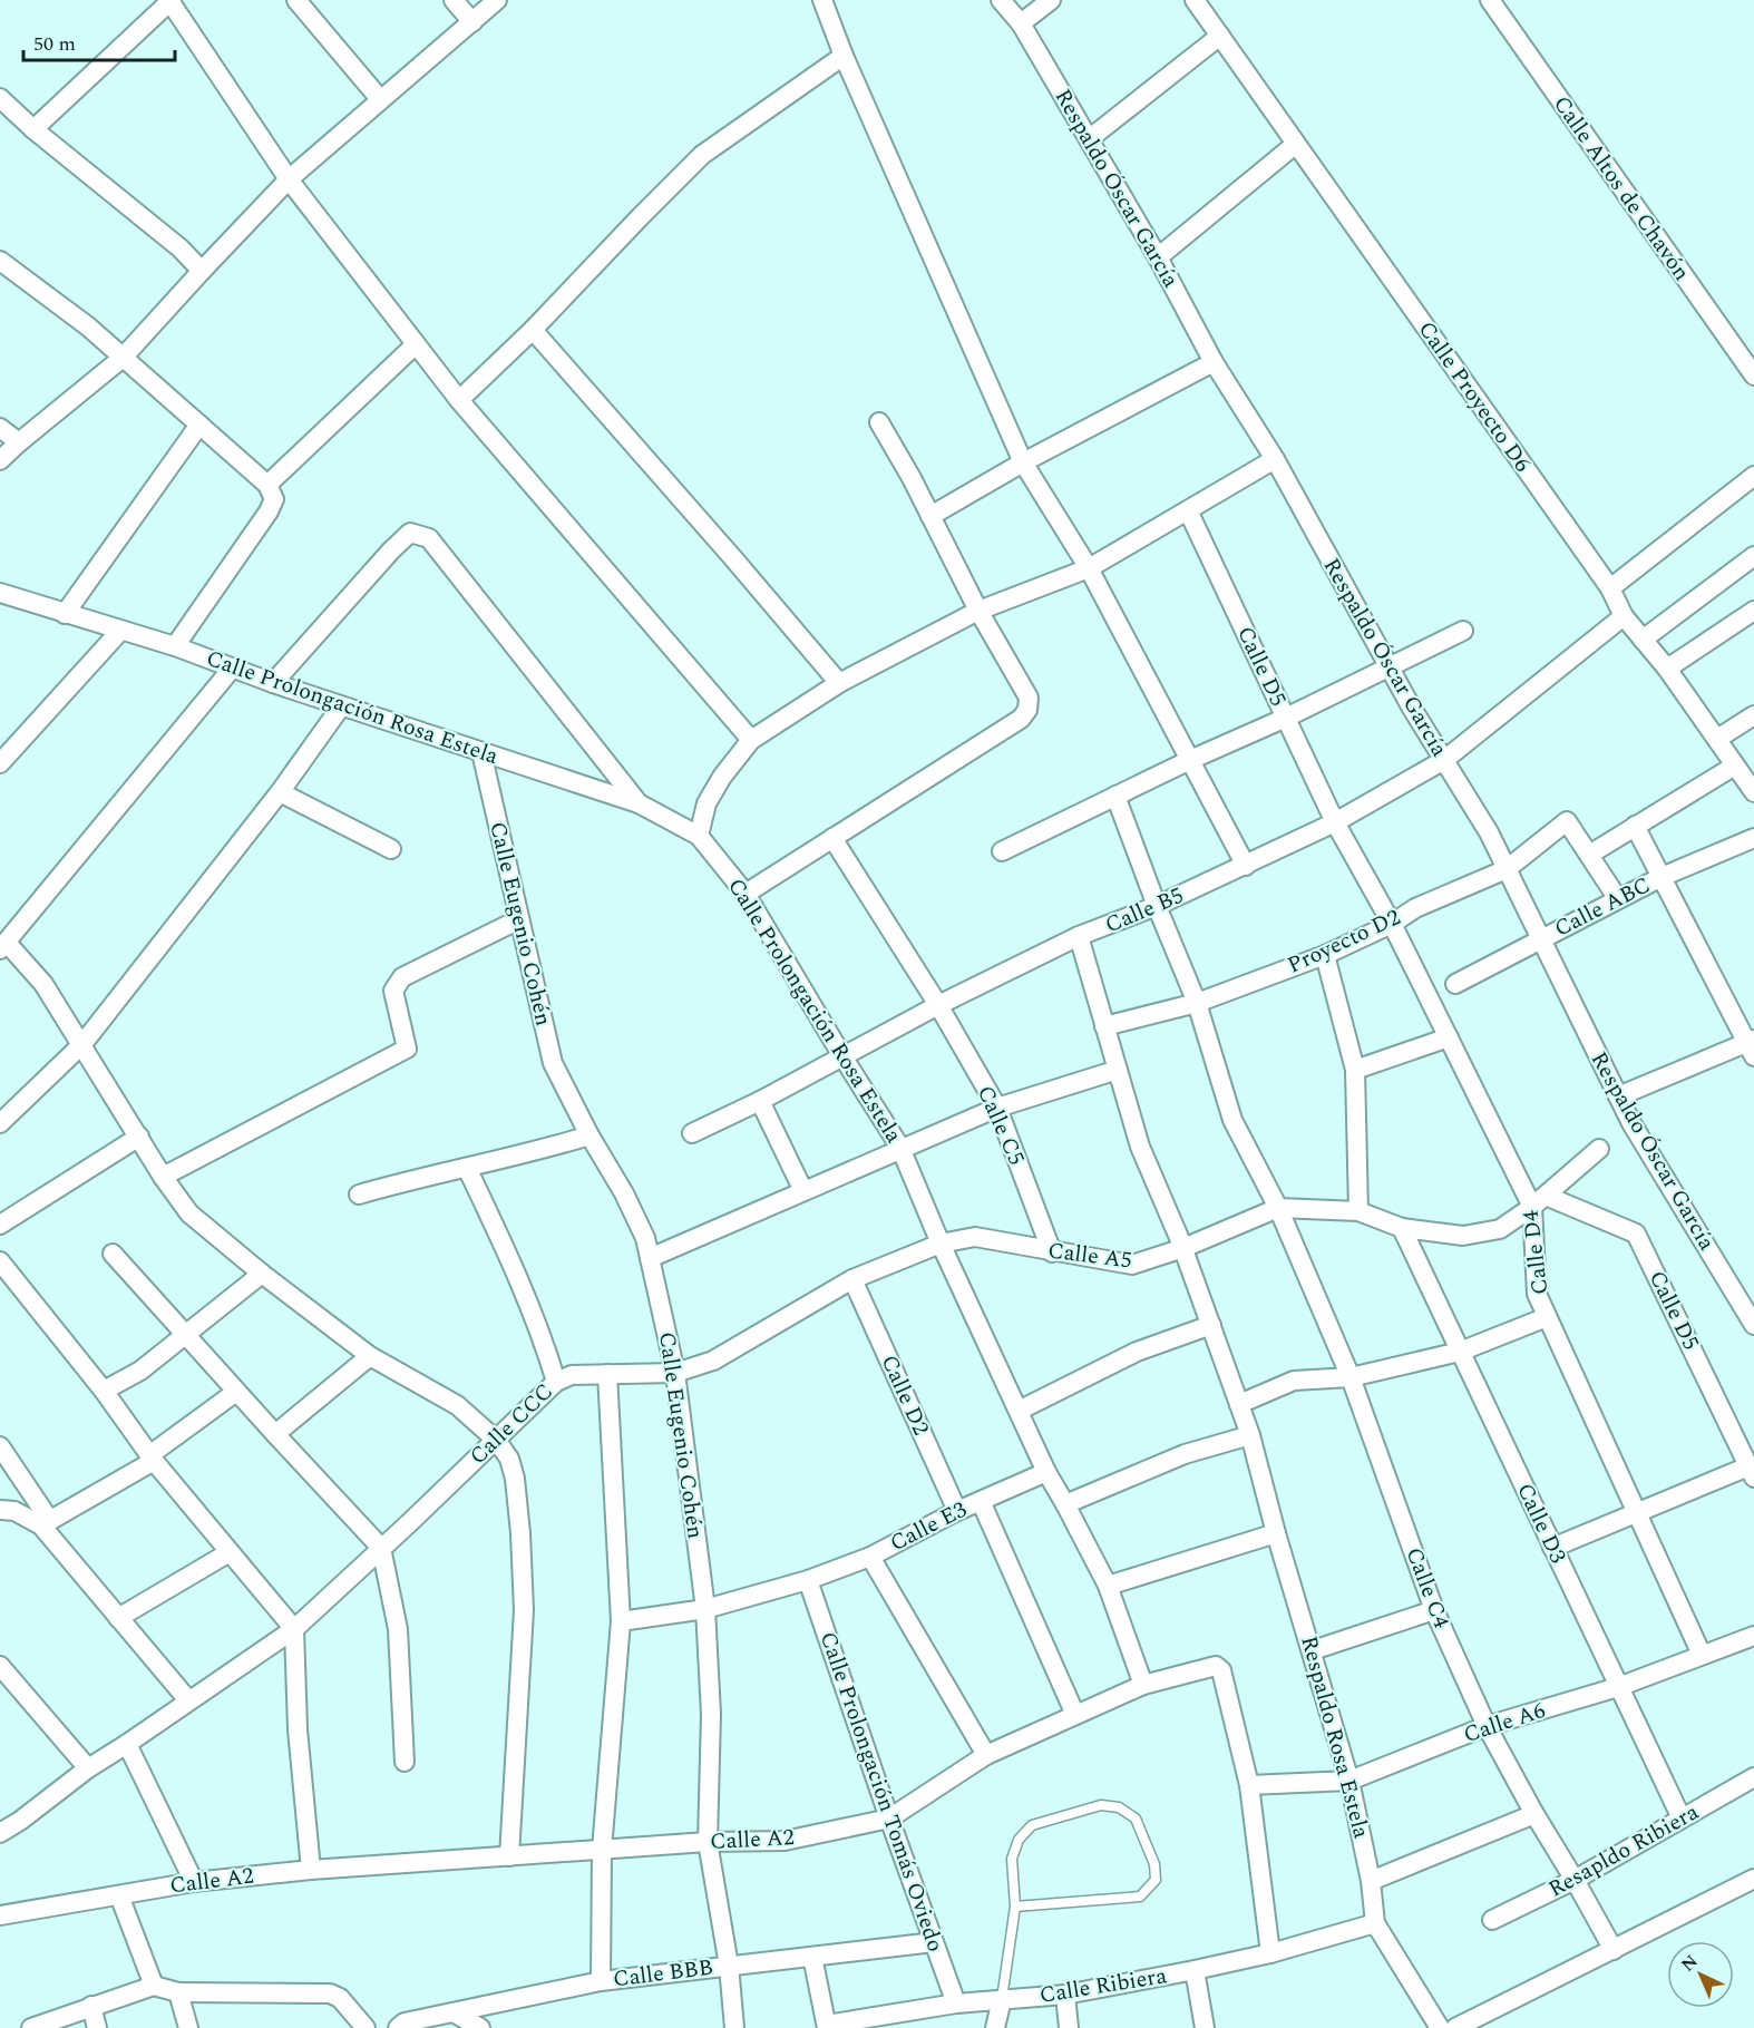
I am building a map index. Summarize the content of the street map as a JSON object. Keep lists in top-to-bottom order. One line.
{"streets":{"street":["Respaldo Óscar García","Calle Altos de Chavón","Calle Proyecto D6","Calle D5","Calle Prolongación Rosa Estela","Calle ABC","Calle B5","Calle Eugenio Cohén","Proyecto D2","Calle C5","Calle D4","Calle A5","Calle D2","Calle CCC","Calle D3","Calle E3","Calle C4","Calle A6","Respaldo Rosa Estela","Calle Prolongación Tomás Oviedo","Calle A2","Resapldo Ribiera","Calle BBB","Calle Ribiera"]},"crossings":[["Respaldo Óscar García","Calle ABC"],["Respaldo Óscar García","Calle B5"],["Respaldo Óscar García","Proyecto D2"],["Calle D5","Calle B5"],["Calle D5","Calle D4"],["Calle D5","Calle A5"],["Calle Prolongación Rosa Estela","Calle B5"],["Calle Prolongación Rosa Estela","Calle Eugenio Cohén"],["Calle Prolongación Rosa Estela","Calle A5"],["Calle Prolongación Rosa Estela","Calle E3"],["Calle Prolongación Rosa Estela","Calle A2"],["Calle B5","Calle C5"],["Calle B5","Calle D4"],["Calle B5","Respaldo Rosa Estela"],["Calle Eugenio Cohén","Calle CCC"],["Calle Eugenio Cohén","Calle E3"],["Calle Eugenio Cohén","Calle A2"],["Calle Eugenio Cohén","Calle BBB"],["Proyecto D2","Calle D4"],["Proyecto D2","Calle C4"],["Proyecto D2","Respaldo Rosa Estela"],["Calle C5","Calle A5"],["Calle D4","Calle A5"],["Calle D4","Calle A6"],["Calle A5","Calle D2"],["Calle A5","Calle CCC"],["Calle A5","Calle D3"],["Calle A5","Calle C4"],["Calle A5","Respaldo Rosa Estela"],["Calle D2","Calle CCC"],["Calle D2","Calle E3"],["Calle D3","Calle A6"],["Calle D3","Resapldo Ribiera"],["Calle E3","Calle Prolongación Tomás Oviedo"],["Calle C4","Calle A6"],["Calle C4","Resapldo Ribiera"],["Calle A6","Respaldo Rosa Estela"],["Calle A6","Calle A2"],["Respaldo Rosa Estela","Calle Ribiera"],["Calle Prolongación Tomás Oviedo","Calle A2"],["Calle Prolongación Tomás Oviedo","Calle BBB"],["Calle Prolongación Tomás Oviedo","Calle Ribiera"],["Calle A2","Calle Ribiera"]],"scale_bar":"50 m","north":"top left"}
